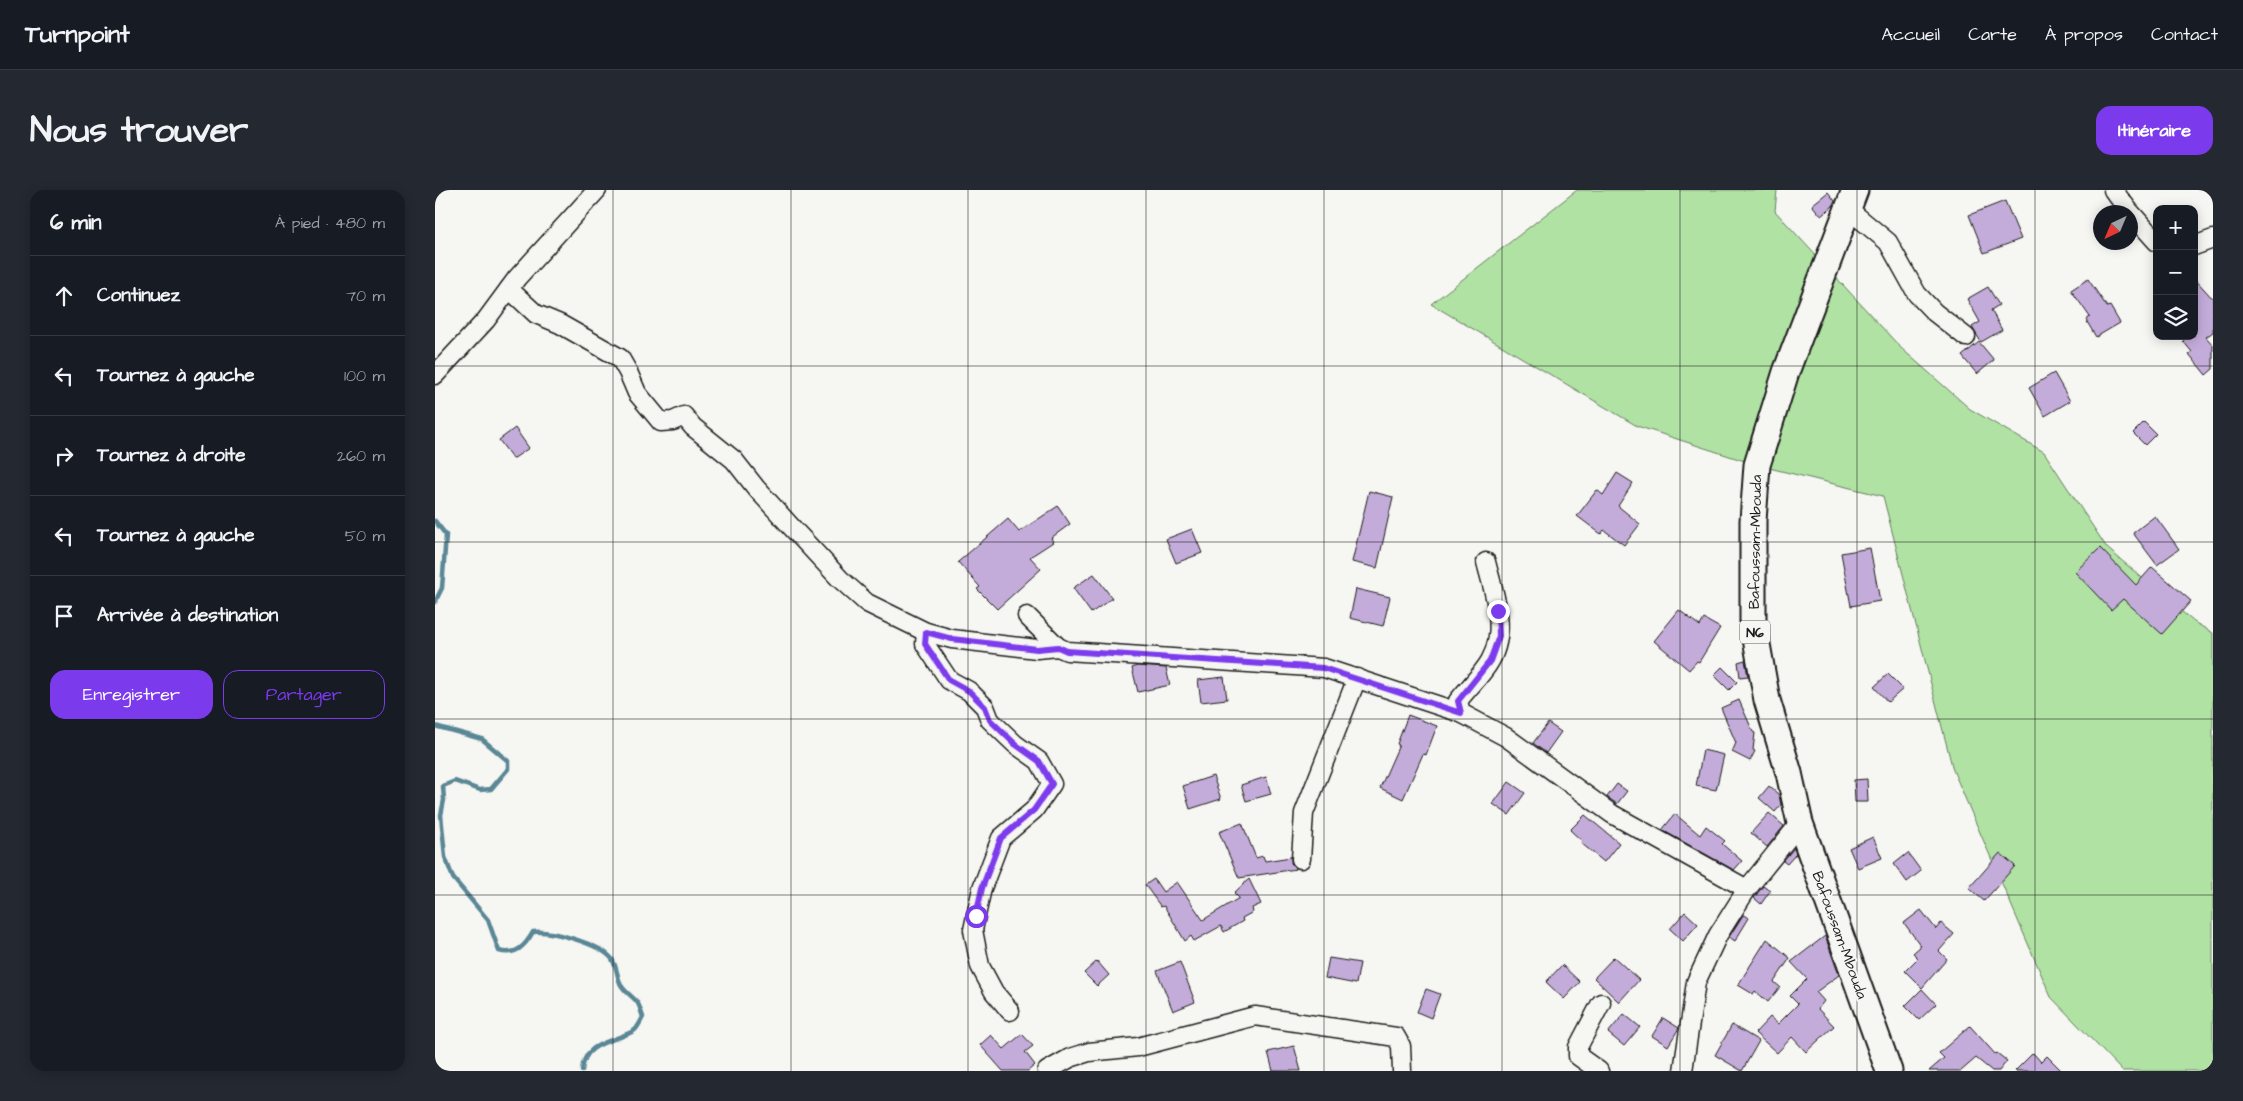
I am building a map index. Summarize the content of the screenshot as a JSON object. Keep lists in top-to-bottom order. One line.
{"streets":{"highway":["Bafoussam-Mbouda","N6"]},"north":"bottom left","page":{"header":"Turnpoint","nav":["Accueil","Carte","À propos","Contact"],"title":"Nous trouver","buttons":["Itinéraire",["Enregistrer","Partager"]],"heading":["6 min","À pied · 480 m"],"map_buttons":["+","−"],"list":[["Continuez","70 m"],["Tournez à gauche","100 m"],["Tournez à droite","260 m"],["Tournez à gauche","50 m"],"Arrivée à destination"]}}
